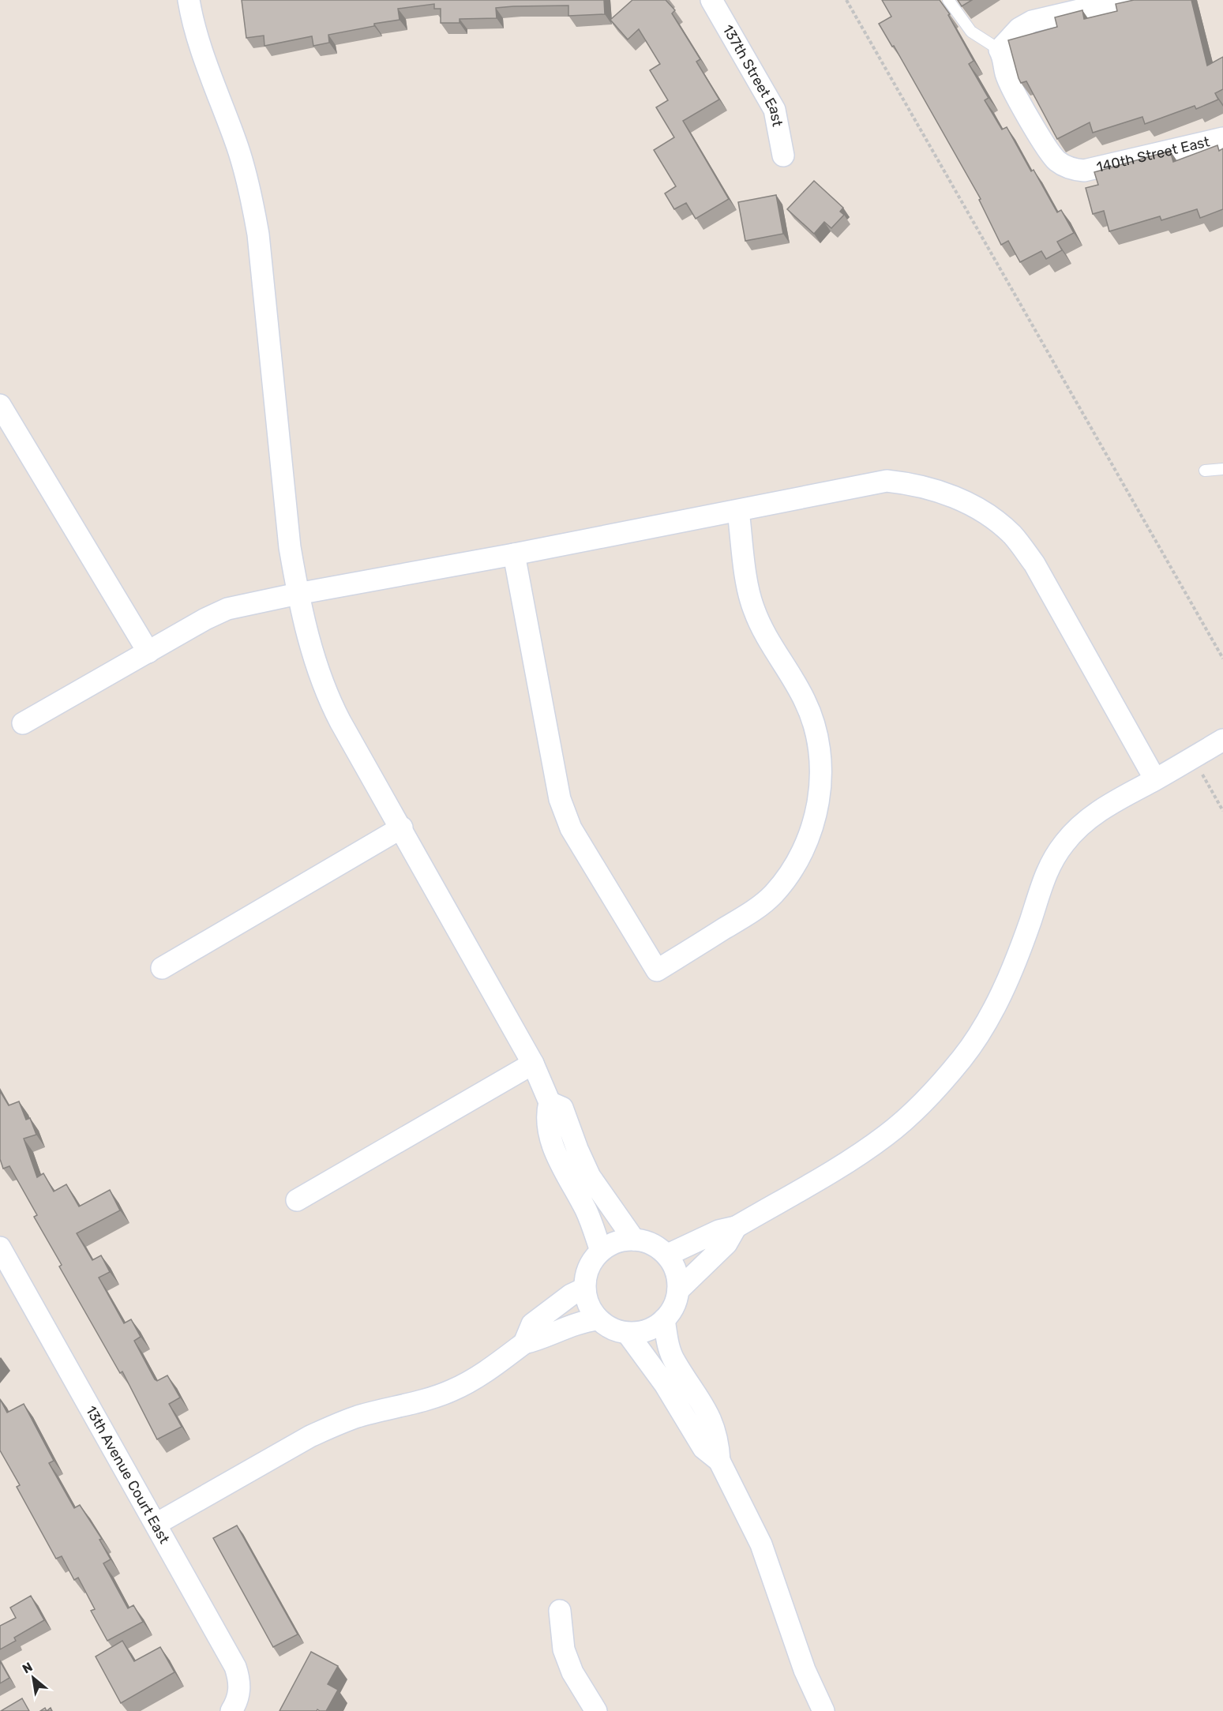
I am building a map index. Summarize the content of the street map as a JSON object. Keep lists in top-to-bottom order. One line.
{"streets":{"street":["137th Street East","140th Street East","13th Avenue Court East"]},"north":"top left"}
